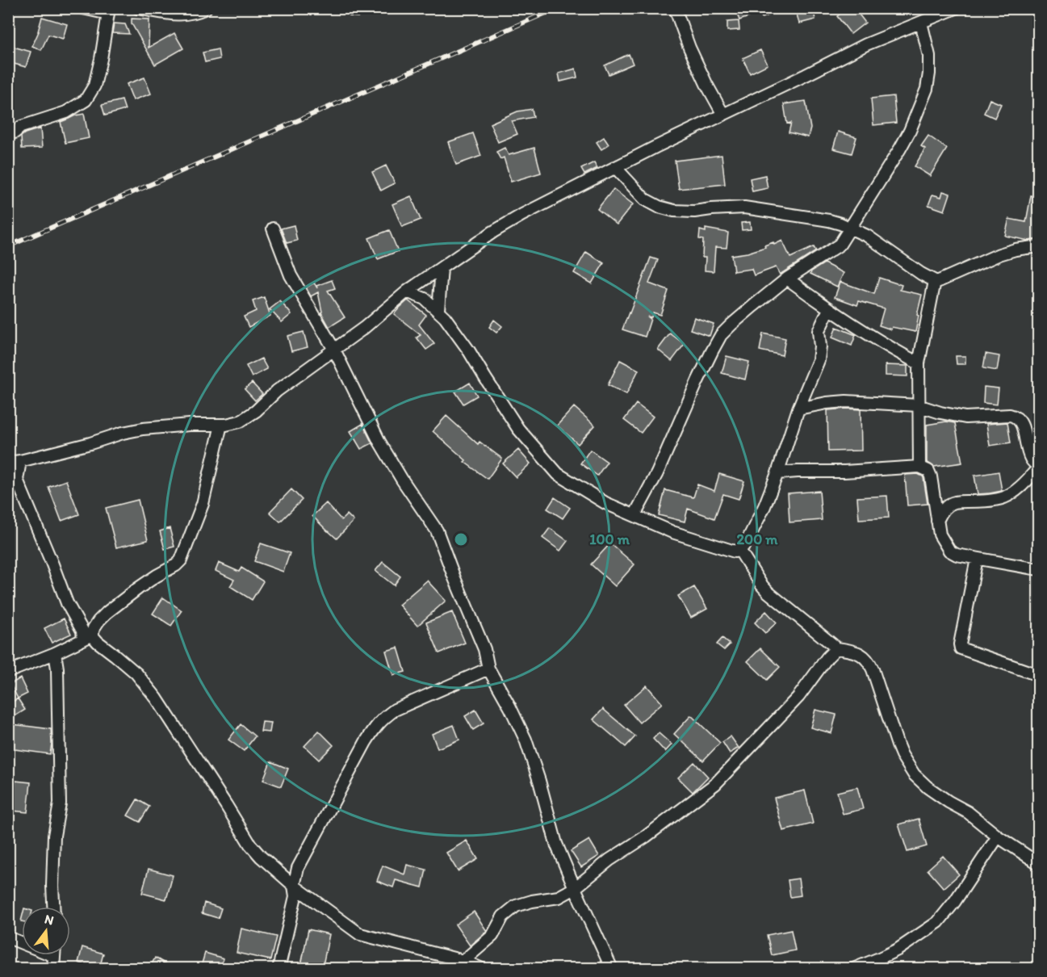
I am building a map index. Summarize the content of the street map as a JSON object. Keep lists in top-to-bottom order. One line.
{"north":"top","rings":["100 m","200 m"]}
